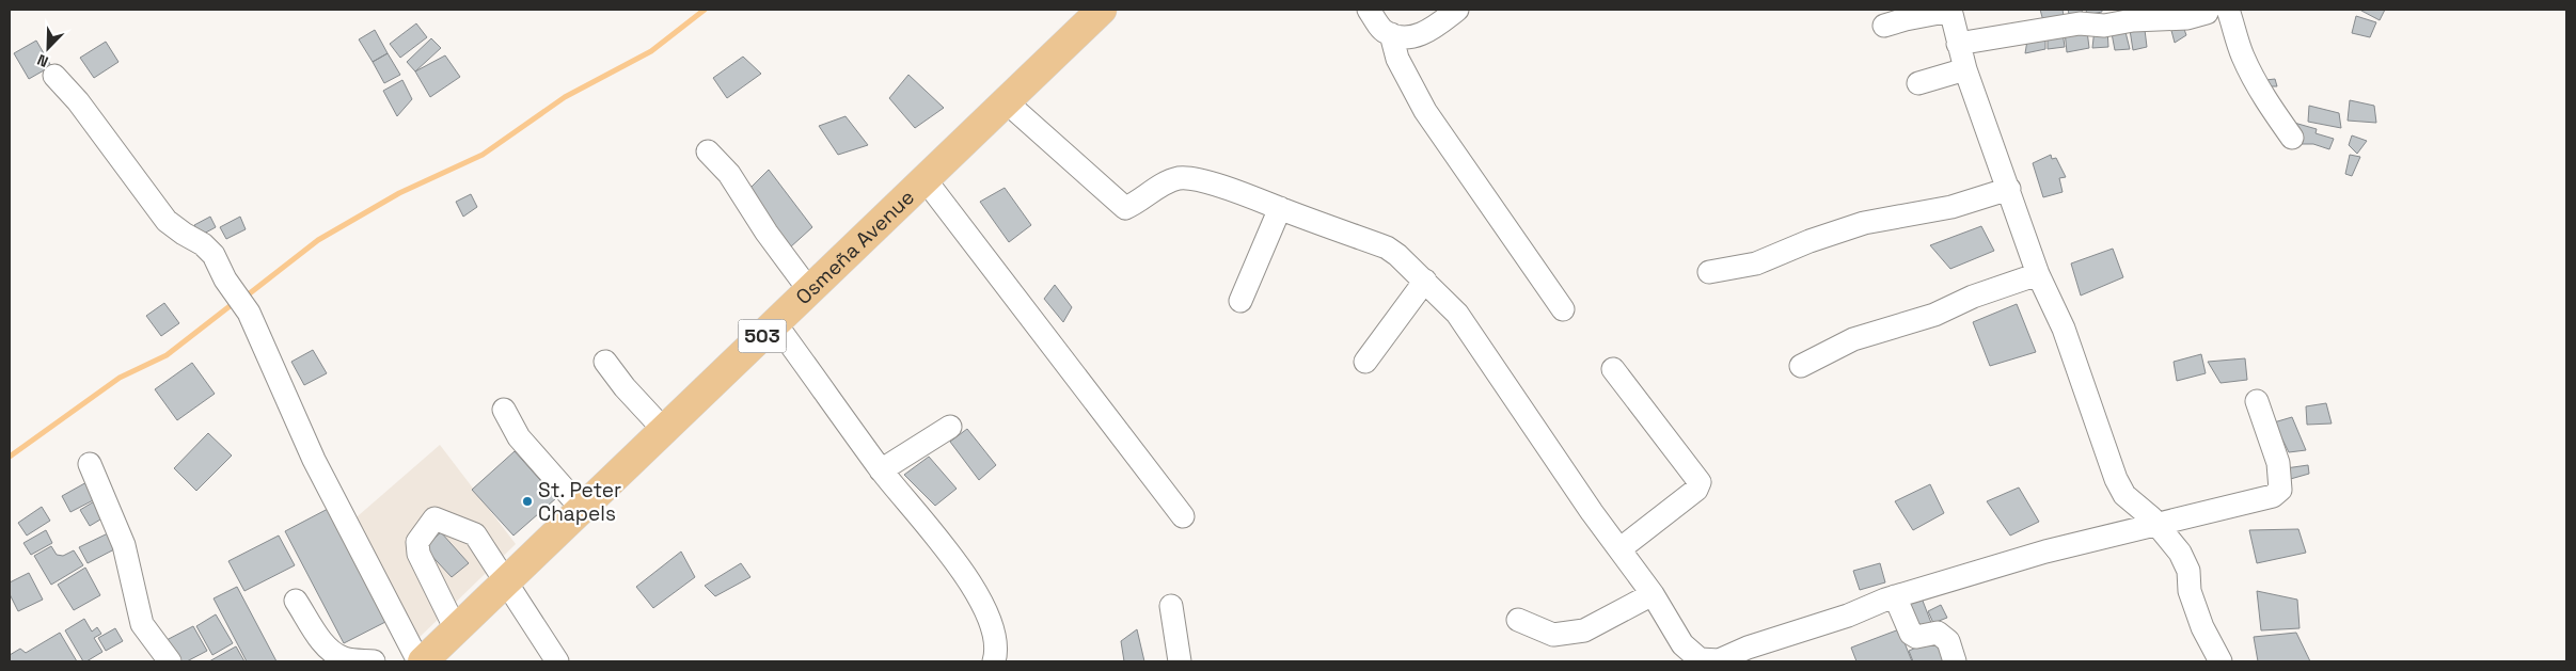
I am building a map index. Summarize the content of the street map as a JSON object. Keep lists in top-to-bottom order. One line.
{"streets":{"main road":["Osmeña Avenue","503"]},"places":["St. Peter Chapels"],"north":"bottom left"}
